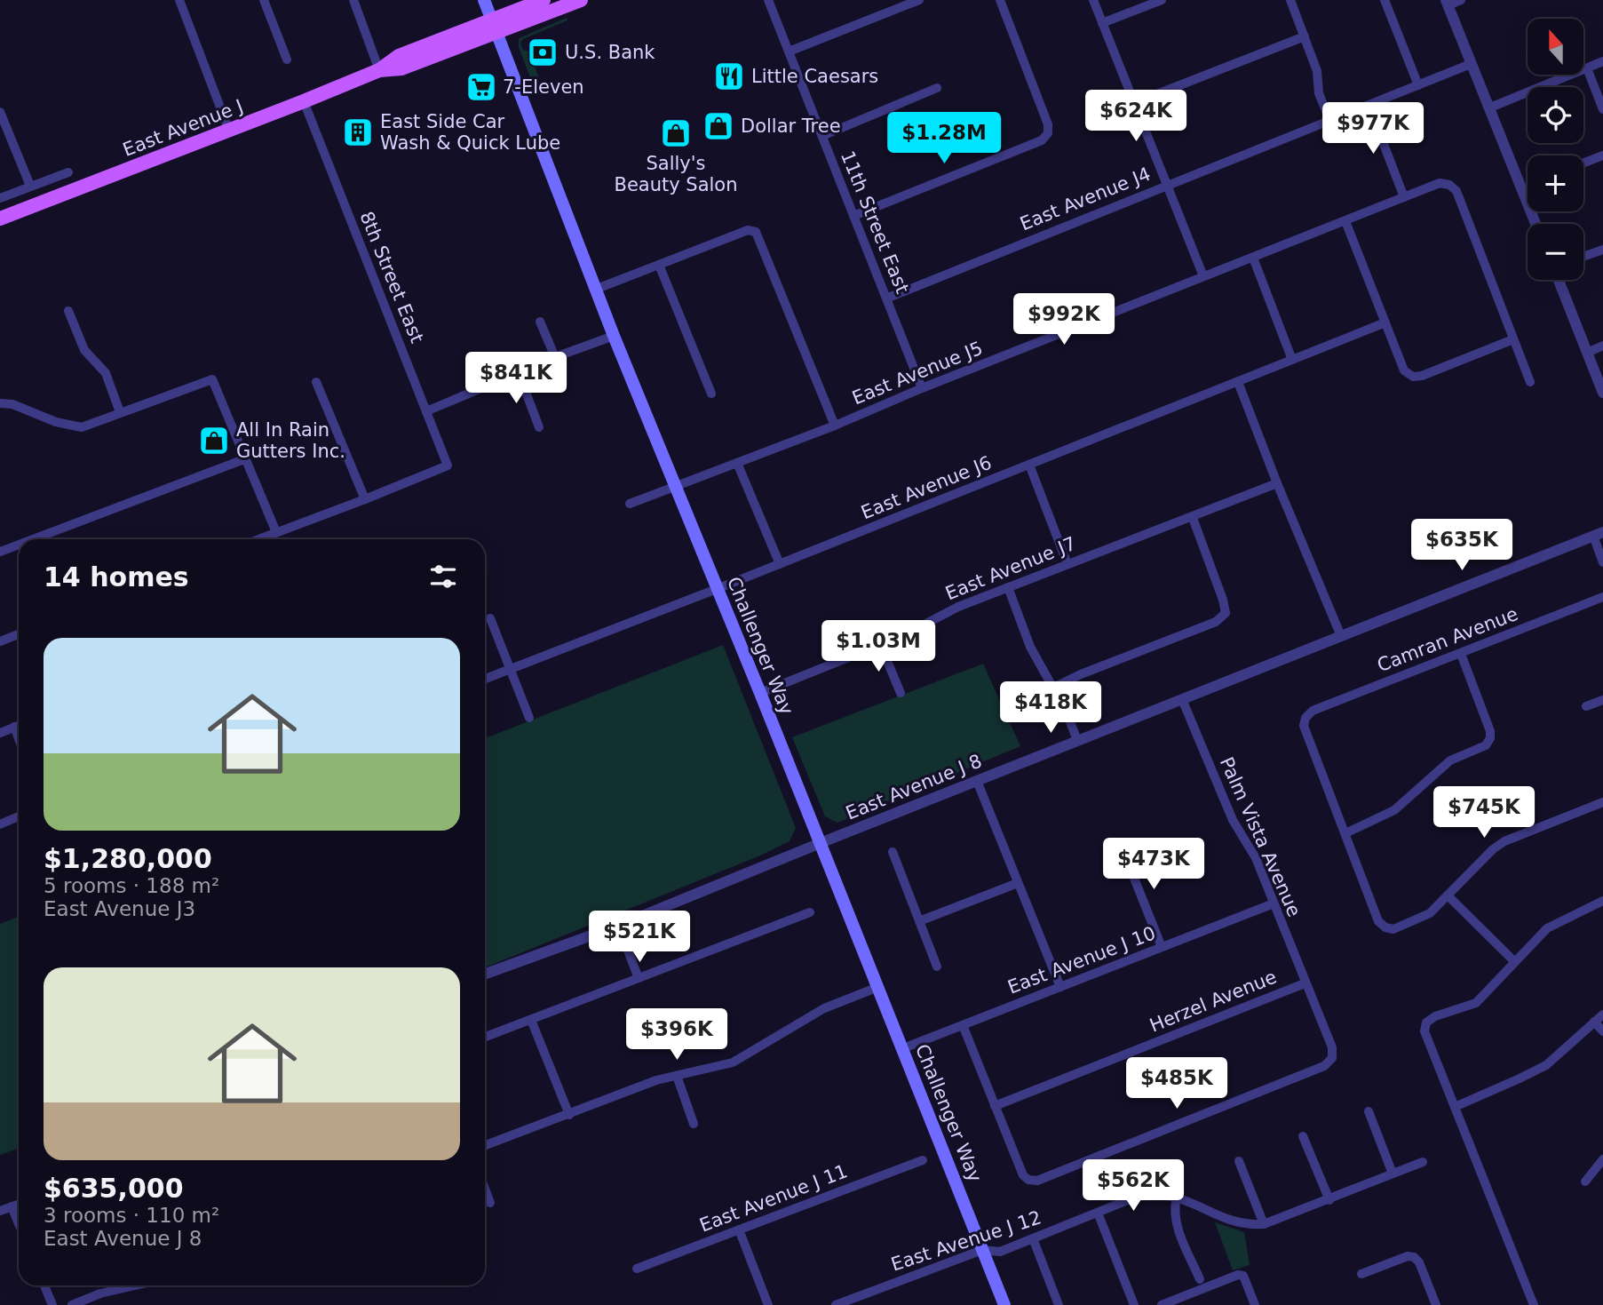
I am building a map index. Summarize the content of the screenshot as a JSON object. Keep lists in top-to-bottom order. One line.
{"streets":{"main road":["East Avenue J","Challenger Way"],"street":["East Avenue J4","11th Street East","8th Street East","East Avenue J5","East Avenue J6","East Avenue J7","Camran Avenue","East Avenue J 8","Palm Vista Avenue","East Avenue J 10","Herzel Avenue","East Avenue J 11","East Avenue J 12"]},"crossings":[["East Avenue J","8th Street East"],["East Avenue J","Challenger Way"],["East Avenue J4","11th Street East"],["11th Street East","East Avenue J5"],["East Avenue J5","Challenger Way"],["East Avenue J6","Challenger Way"],["East Avenue J7","Challenger Way"],["Challenger Way","East Avenue J 8"],["Challenger Way","East Avenue J 10"],["Challenger Way","East Avenue J 12"],["East Avenue J 8","Palm Vista Avenue"],["Palm Vista Avenue","East Avenue J 10"],["Palm Vista Avenue","Herzel Avenue"]],"places":{"bank":["U.S. Bank"],"restaurant":["Little Caesars"],"supermarket":["7-Eleven"],"shop":["Dollar Tree","Sally's Beauty Salon","All In Rain Gutters Inc."],"building":["East Side Car Wash & Quick Lube"]},"north":"top","page":{"map_buttons":["+","−"],"price":["$624K","$977K","$1.28M","$992K","$841K","$635K","$1.03M","$418K","$745K","$473K","$521K","$396K","$485K","$562K"],"heading":"14 homes","list":[{"name":"$1,280,000","note":"5 rooms · 188 m² · East Avenue J3"},{"name":"$635,000","note":"3 rooms · 110 m² · East Avenue J 8"}]}}
